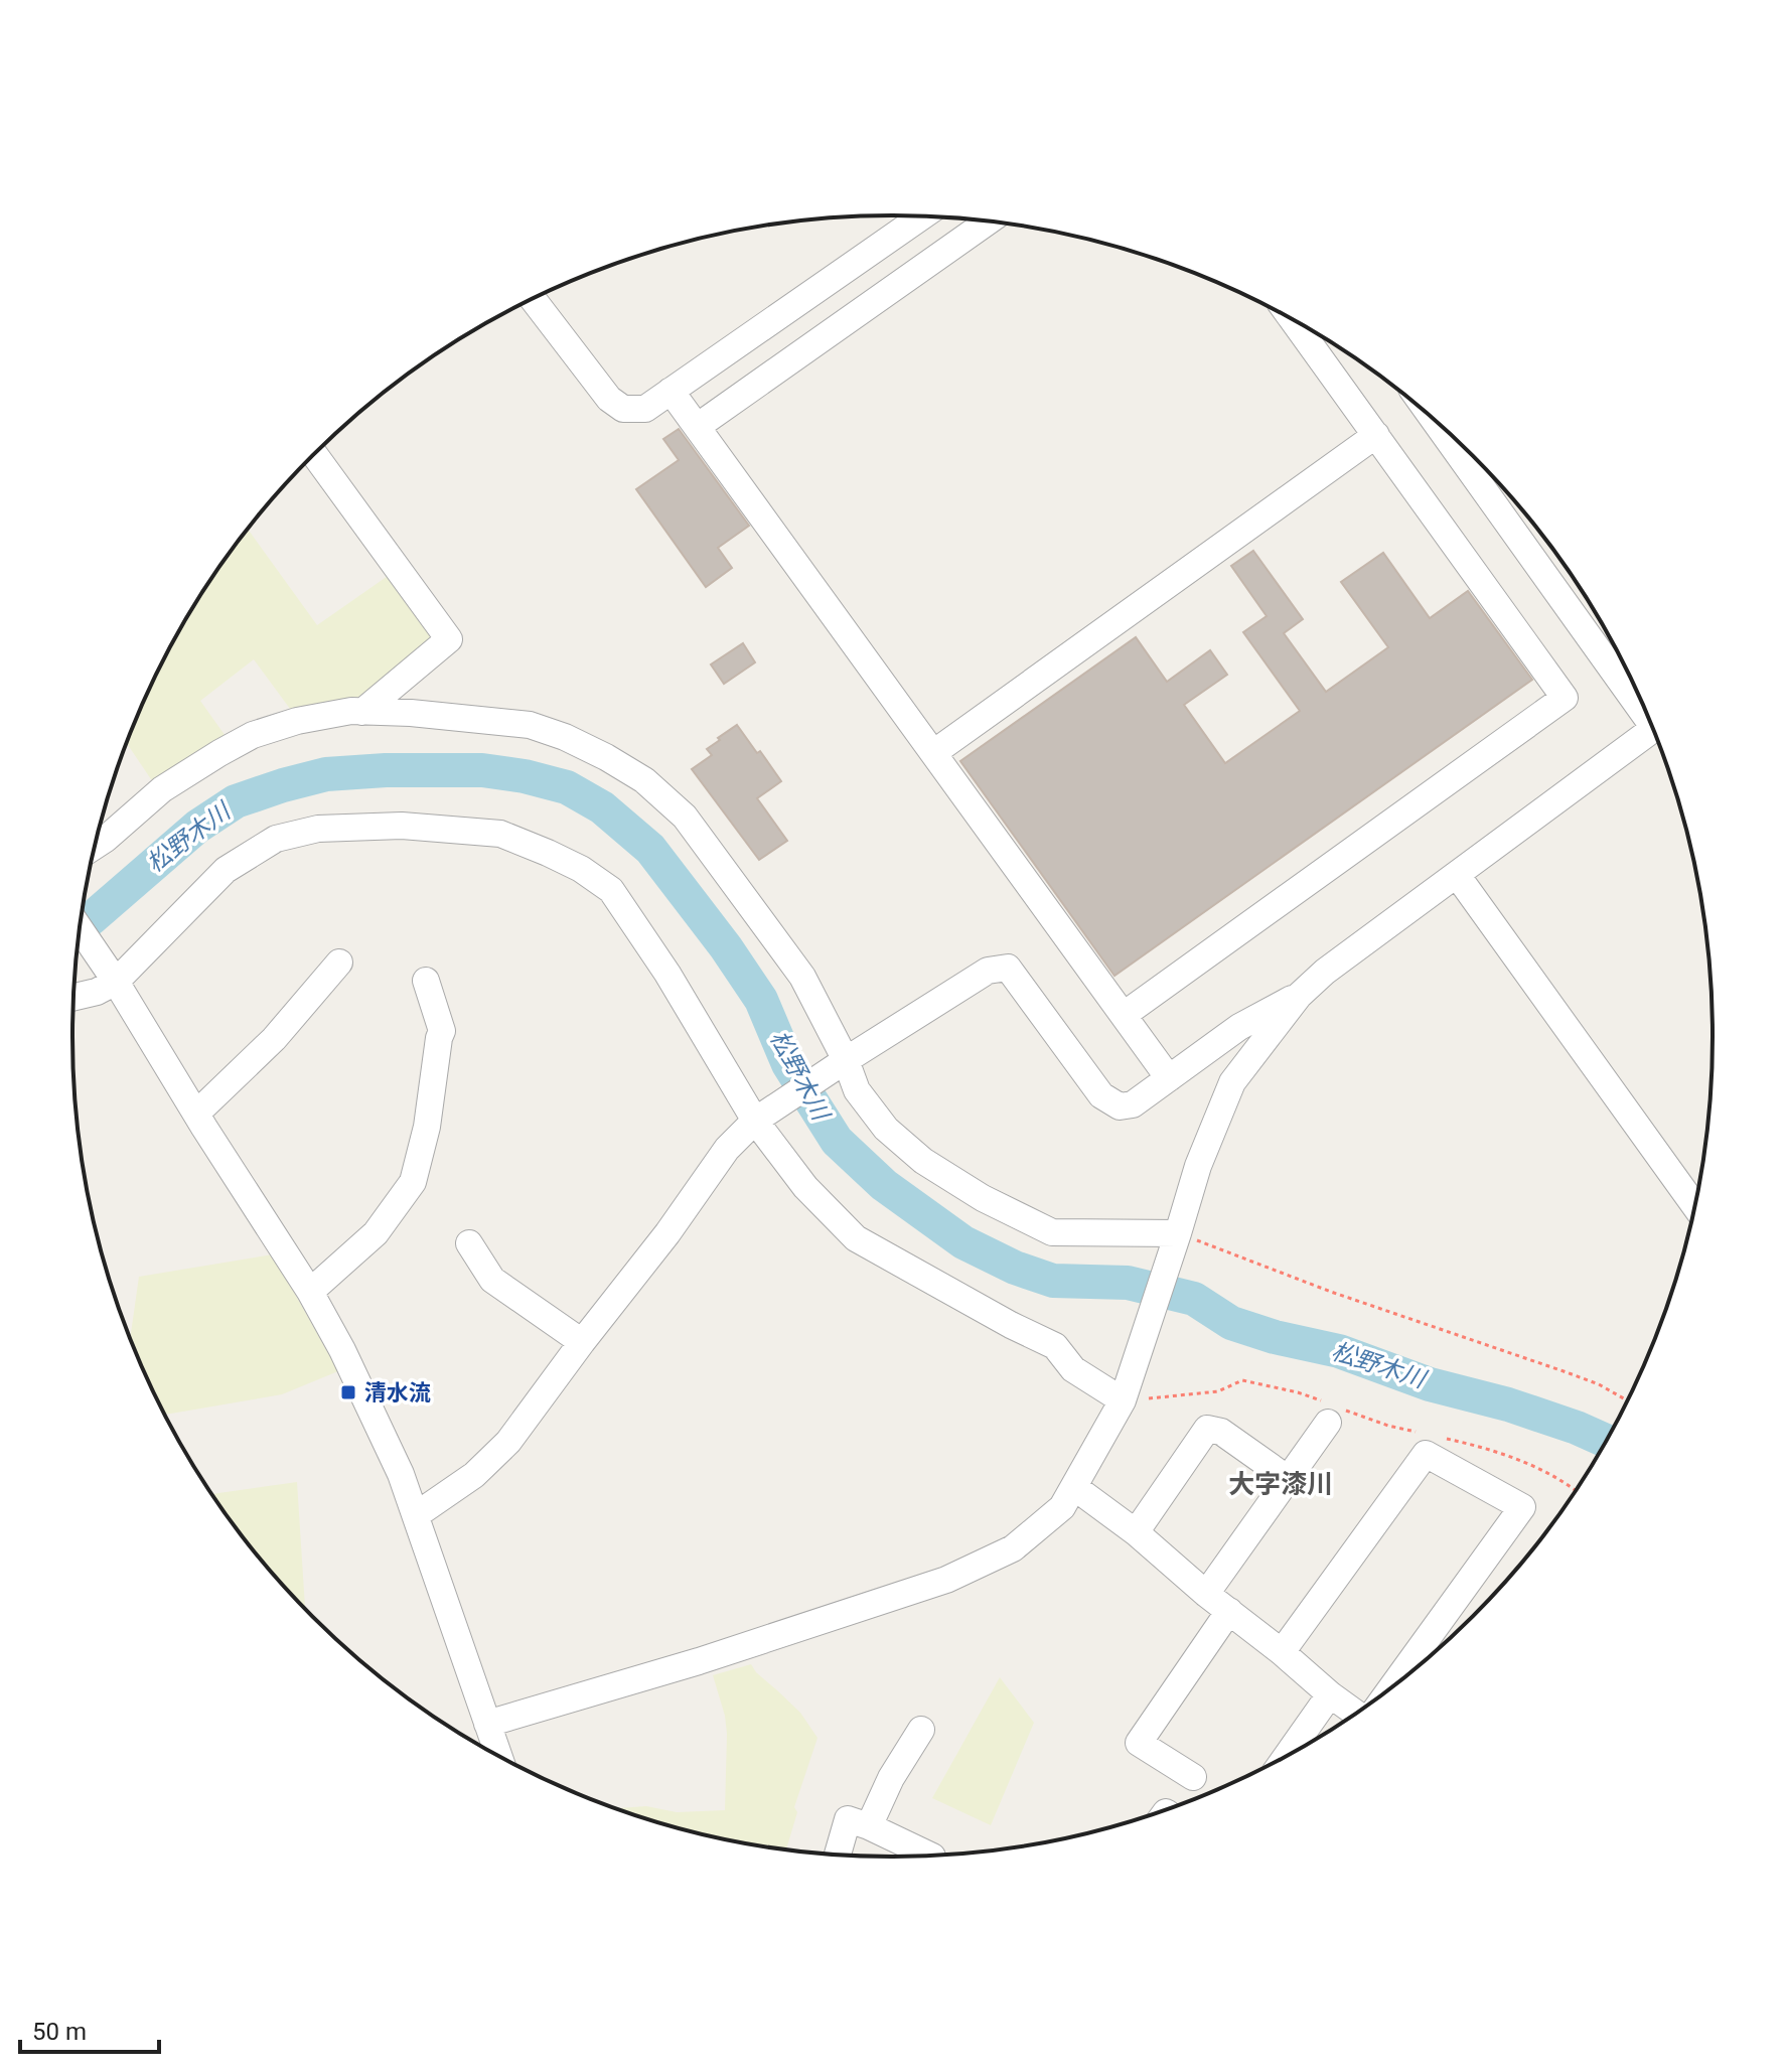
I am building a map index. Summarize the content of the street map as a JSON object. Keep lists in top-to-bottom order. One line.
{"districts":["大字漆川"],"water":["松野木川"],"places":{"transit":["清水流"]},"scale_bar":"50 m"}
